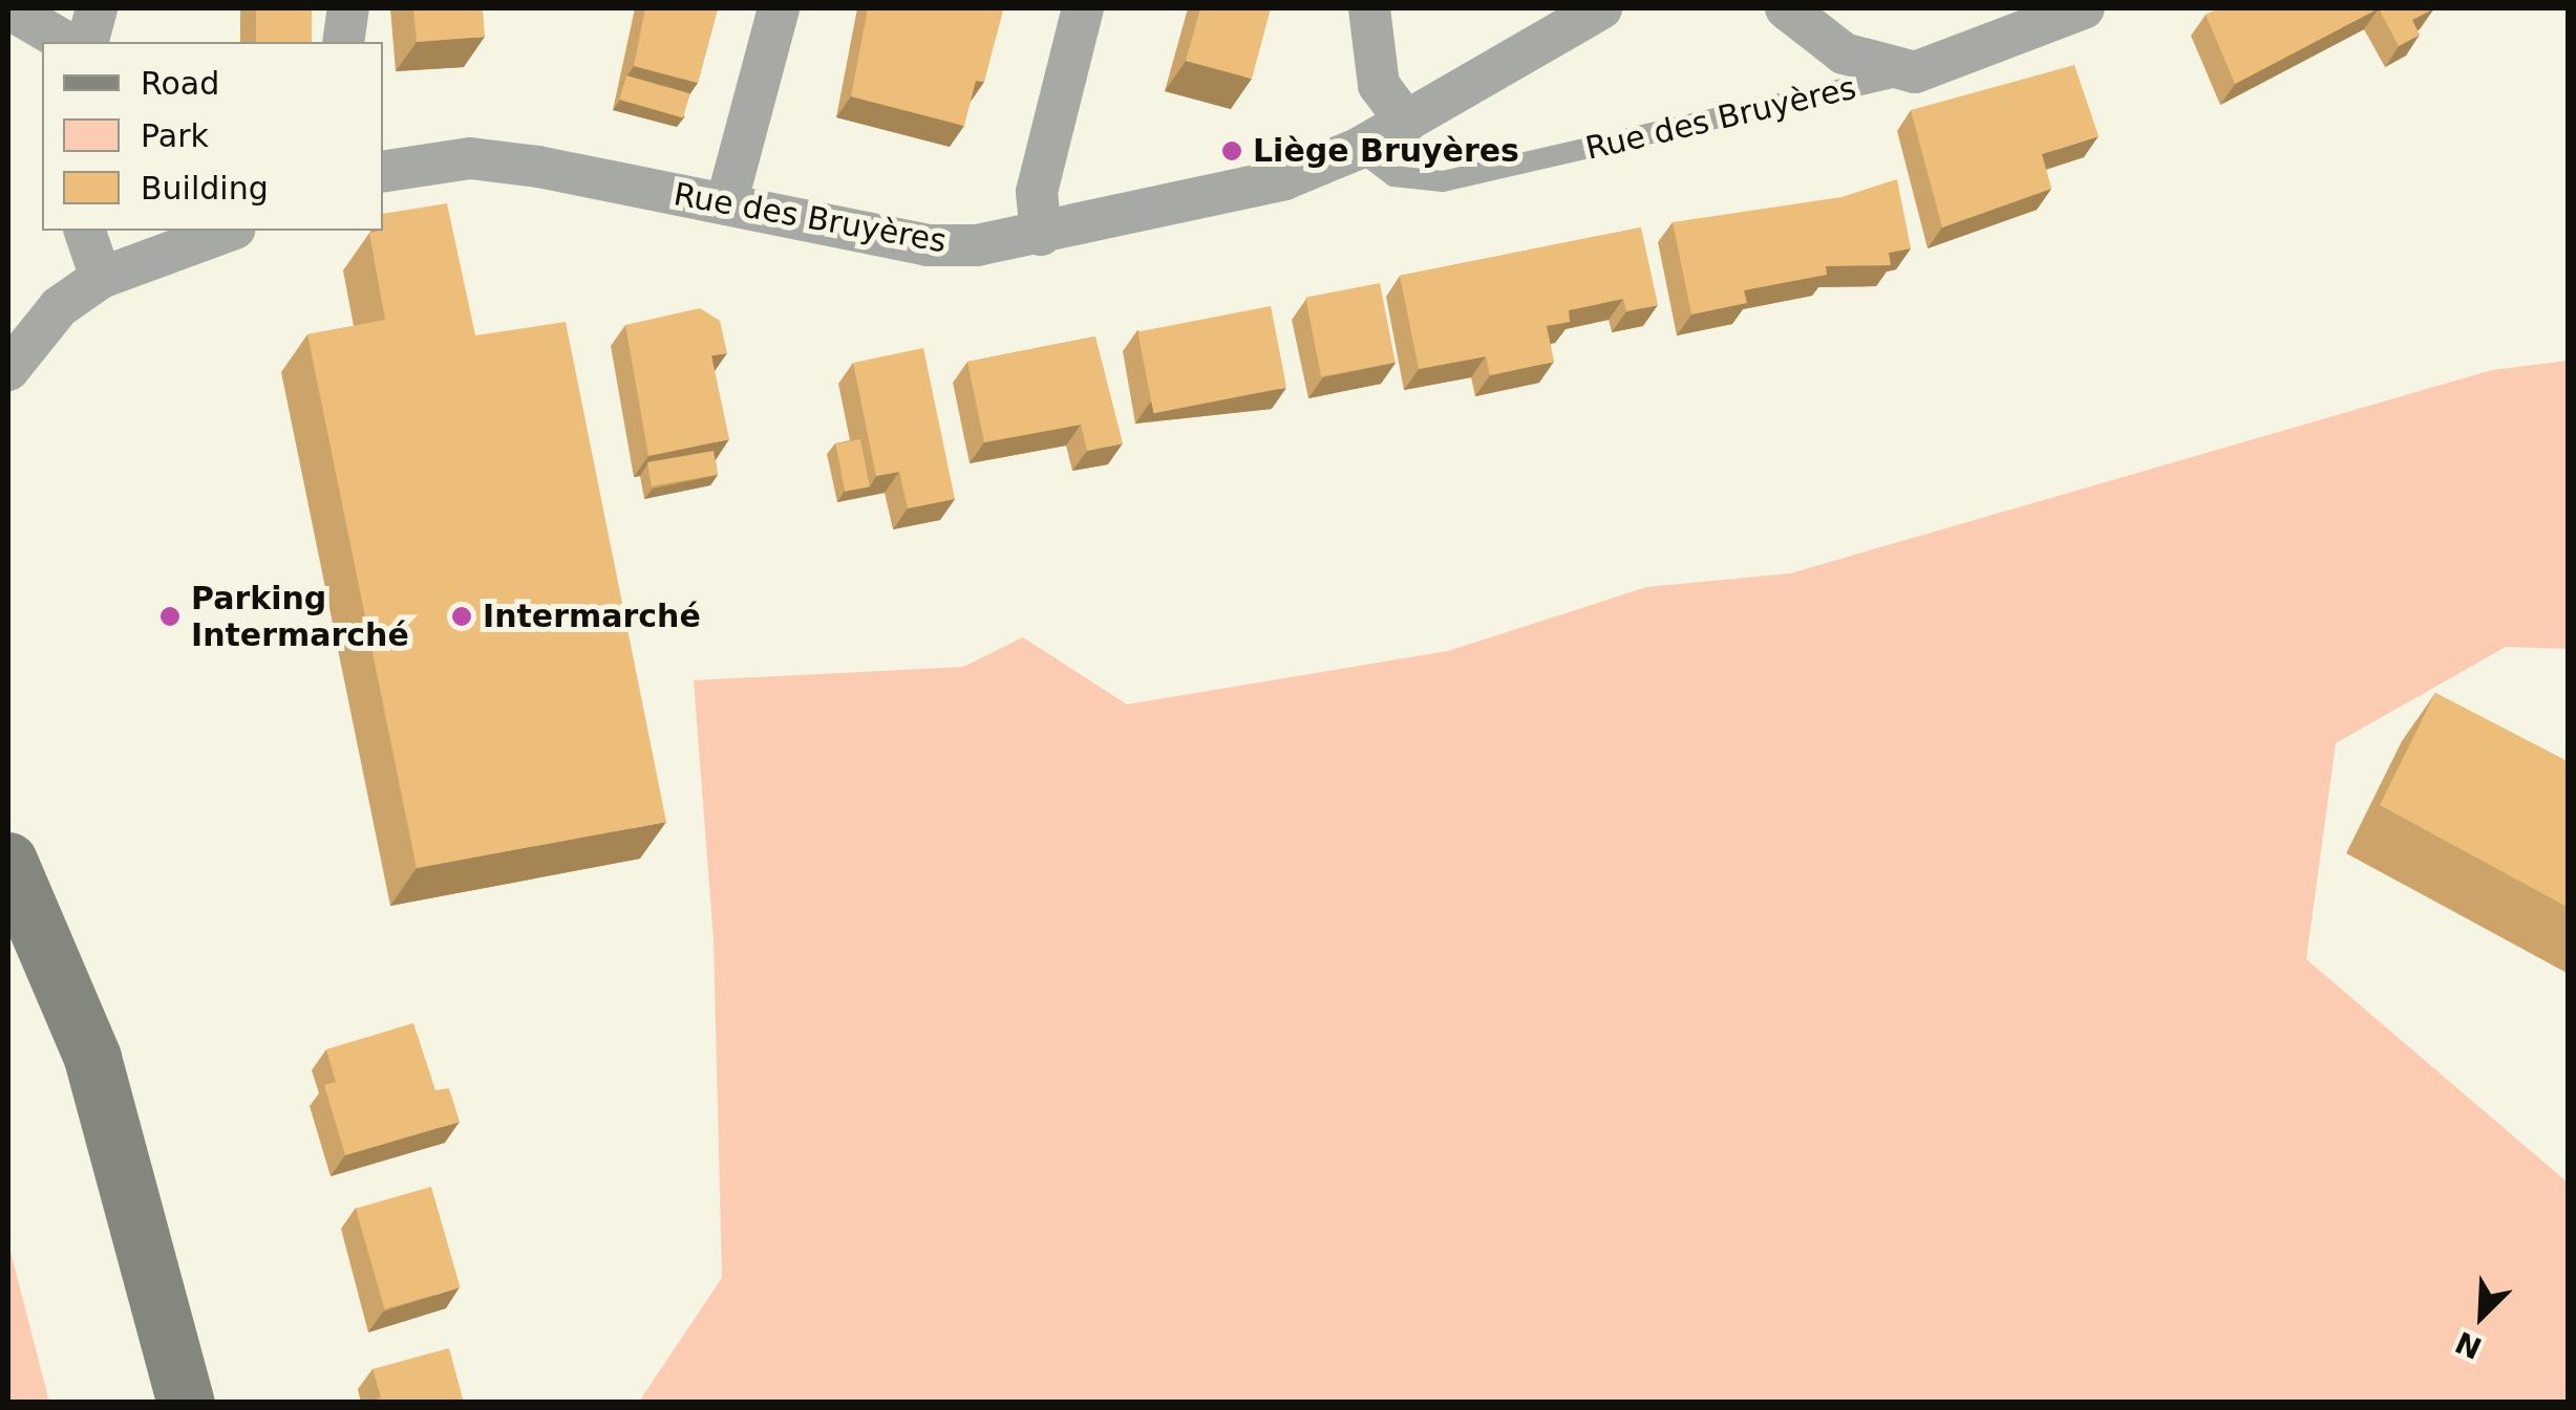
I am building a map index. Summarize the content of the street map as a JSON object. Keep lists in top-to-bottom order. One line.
{"streets":{"street":["Rue des Bruyères"]},"places":["Liège Bruyères","Parking Intermarché","Intermarché"],"legend":["Road","Park","Building"],"north":"bottom left"}
